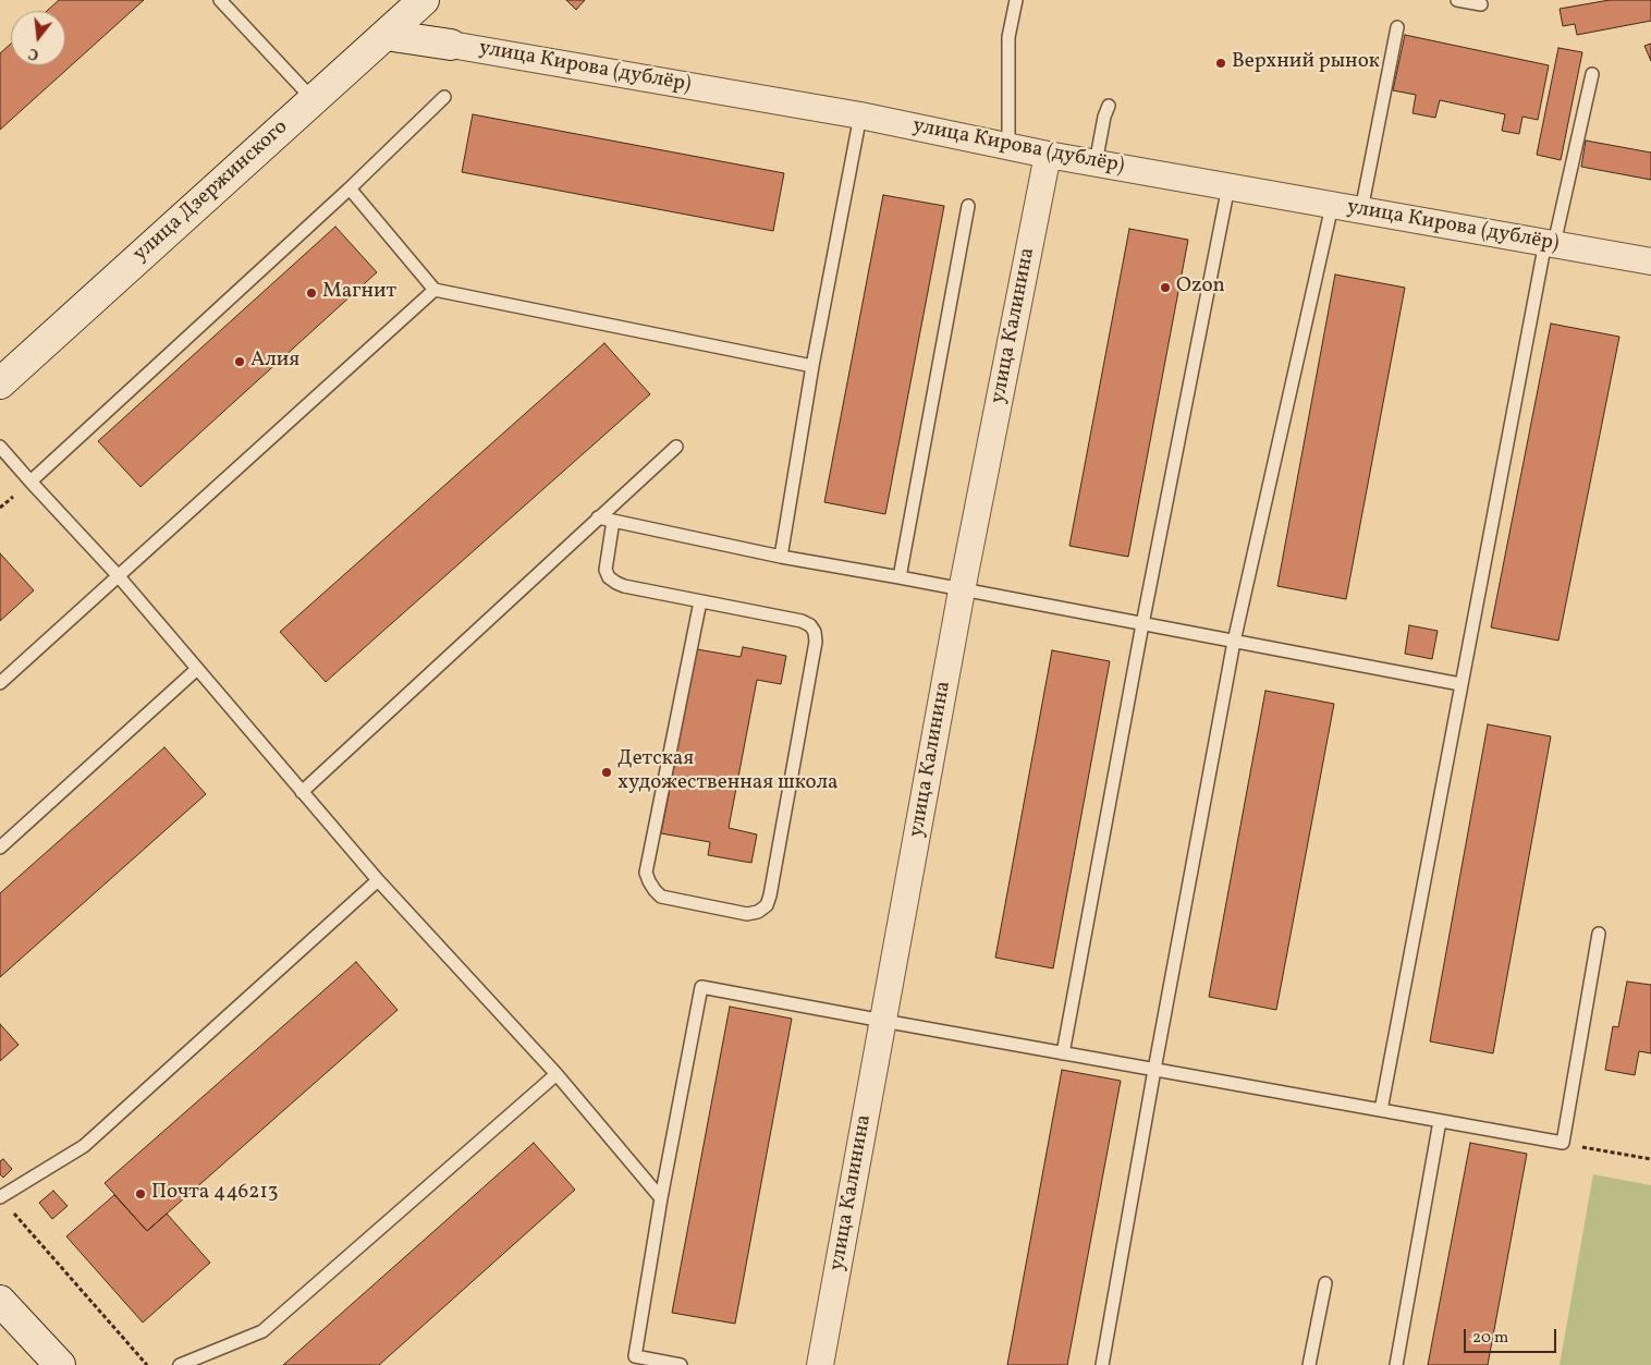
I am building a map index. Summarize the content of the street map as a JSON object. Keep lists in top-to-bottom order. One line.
{"streets":{"main road":["улица Кирова (дублёр)","улица Дзержинского"],"street":["улица Калинина"]},"crossings":[["улица Кирова (дублёр)","улица Дзержинского"],["улица Кирова (дублёр)","улица Калинина"]],"places":["Верхний рынок","Ozon","Магнит","Алия","Детская художественная школа","Почта 446213"],"scale_bar":"20 m","north":"bottom"}
